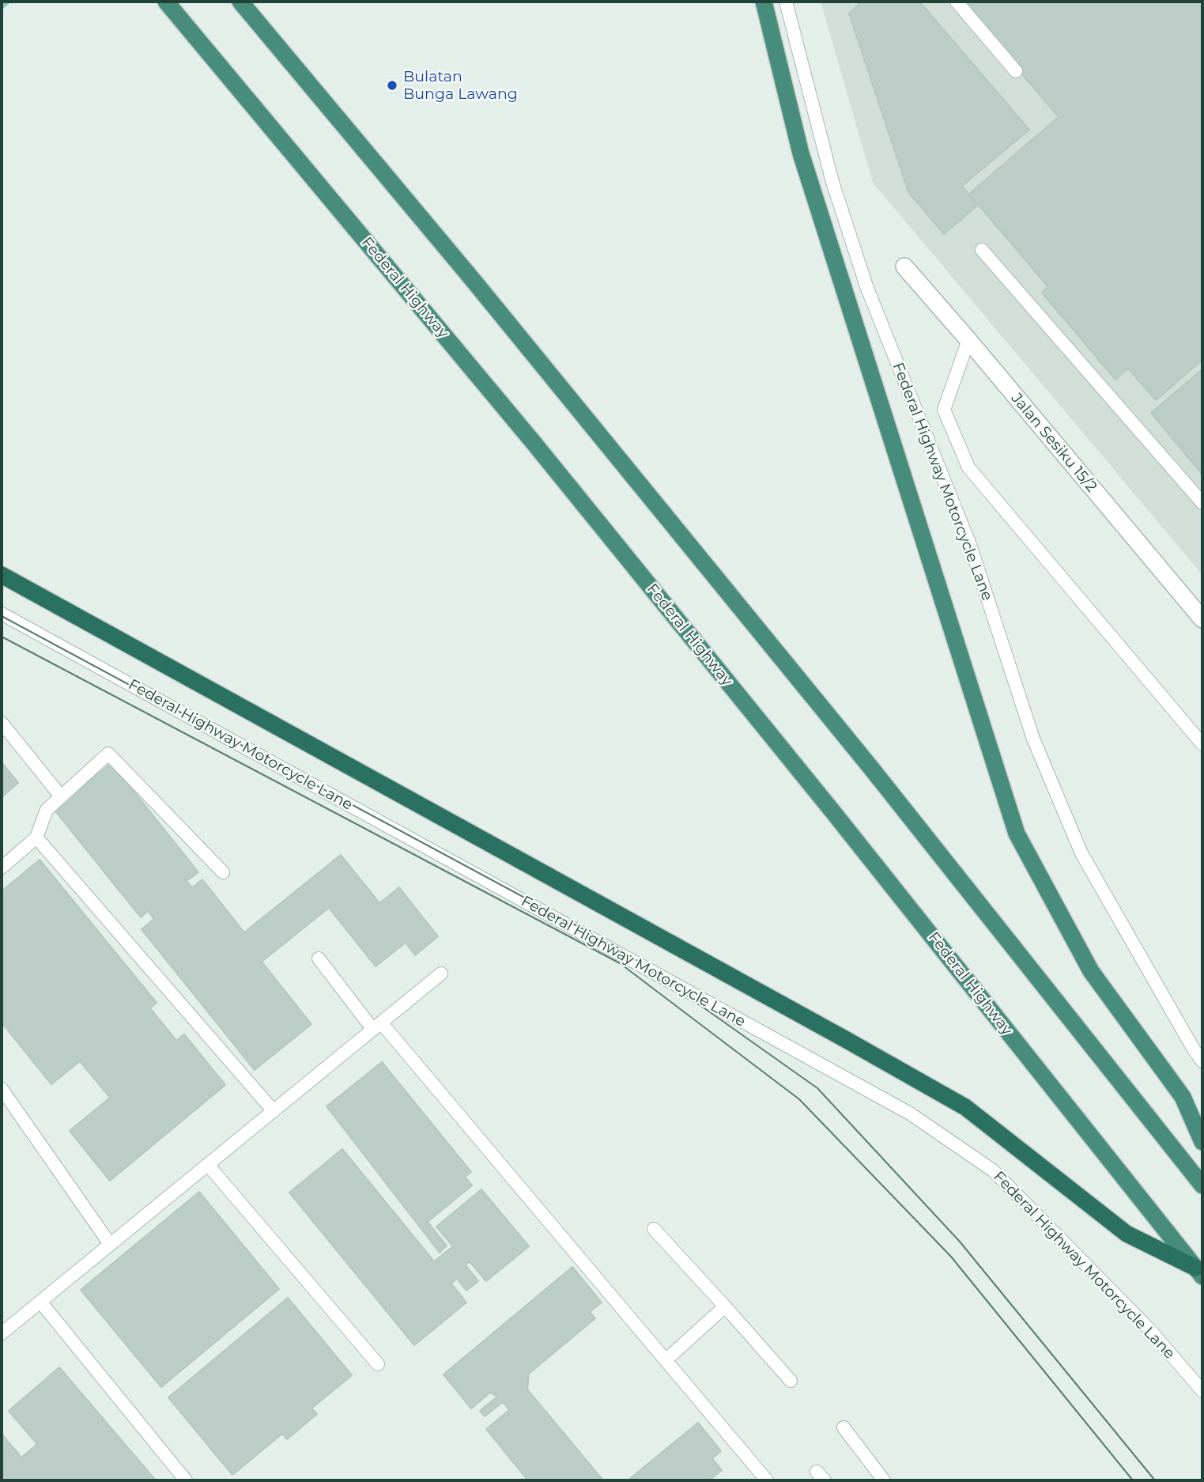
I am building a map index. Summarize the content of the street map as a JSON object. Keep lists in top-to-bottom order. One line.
{"streets":{"highway":["Federal Highway"],"street":["Jalan Sesiku 15/2"],"lane":["Federal Highway Motorcycle Lane"]},"places":["Bulatan Bunga Lawang"]}
